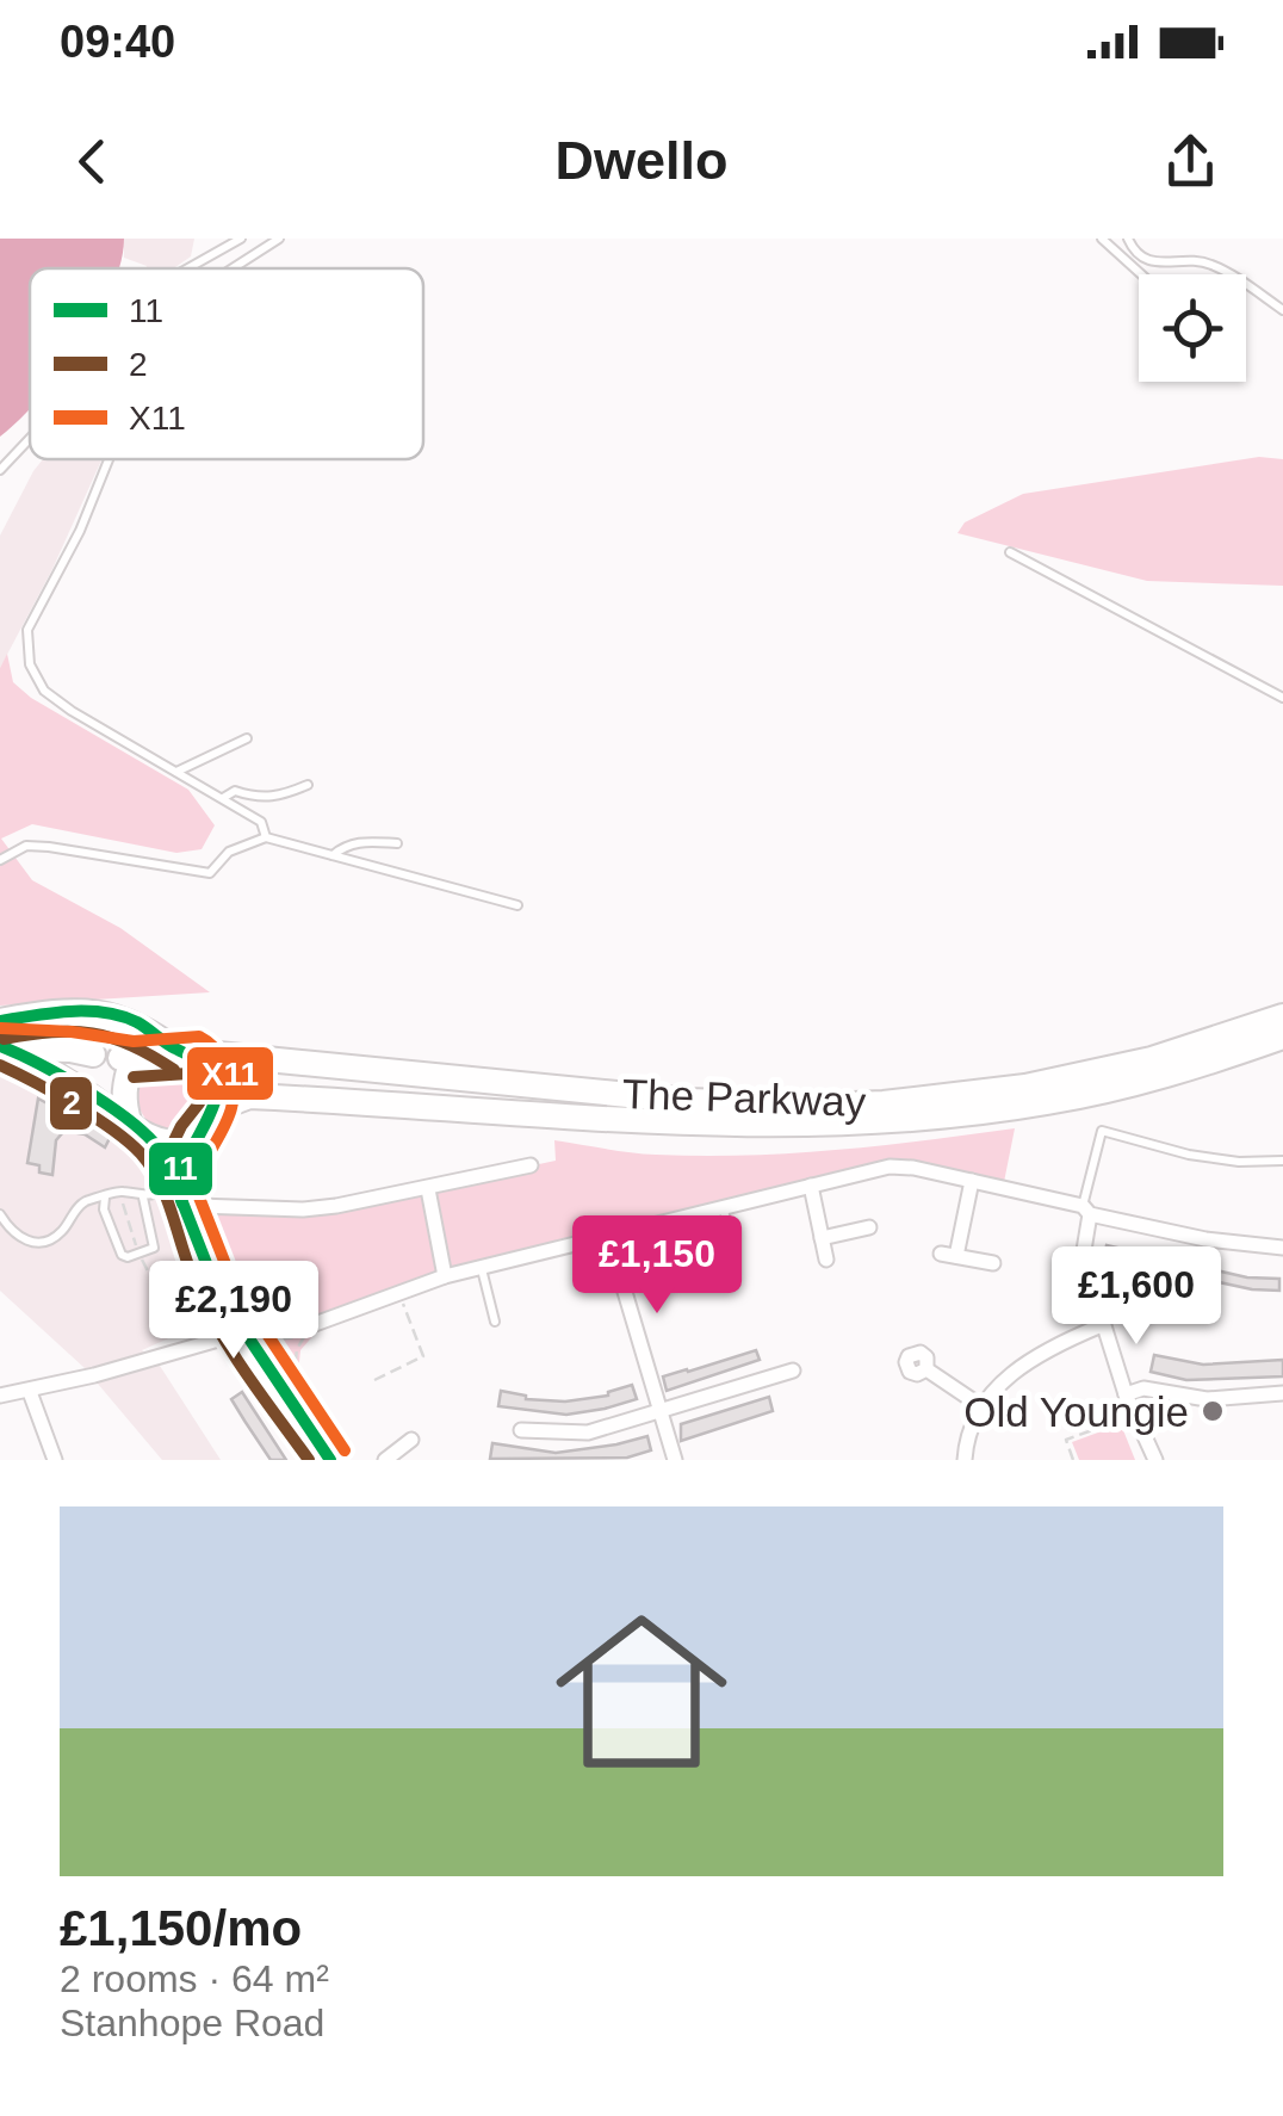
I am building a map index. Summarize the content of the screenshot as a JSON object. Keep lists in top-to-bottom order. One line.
{"streets":{"highway":["The Parkway"]},"places":["Old Youngie"],"lines":["transit line 11","transit line X11","transit line 2"],"legend":["11","2","X11"],"page":{"status":"09:40","header":"Dwello","price":["£1,150","£1,600","£2,190"],"list":[{"name":"£1,150/mo","note":"2 rooms · 64 m² · Stanhope Road"}]}}
